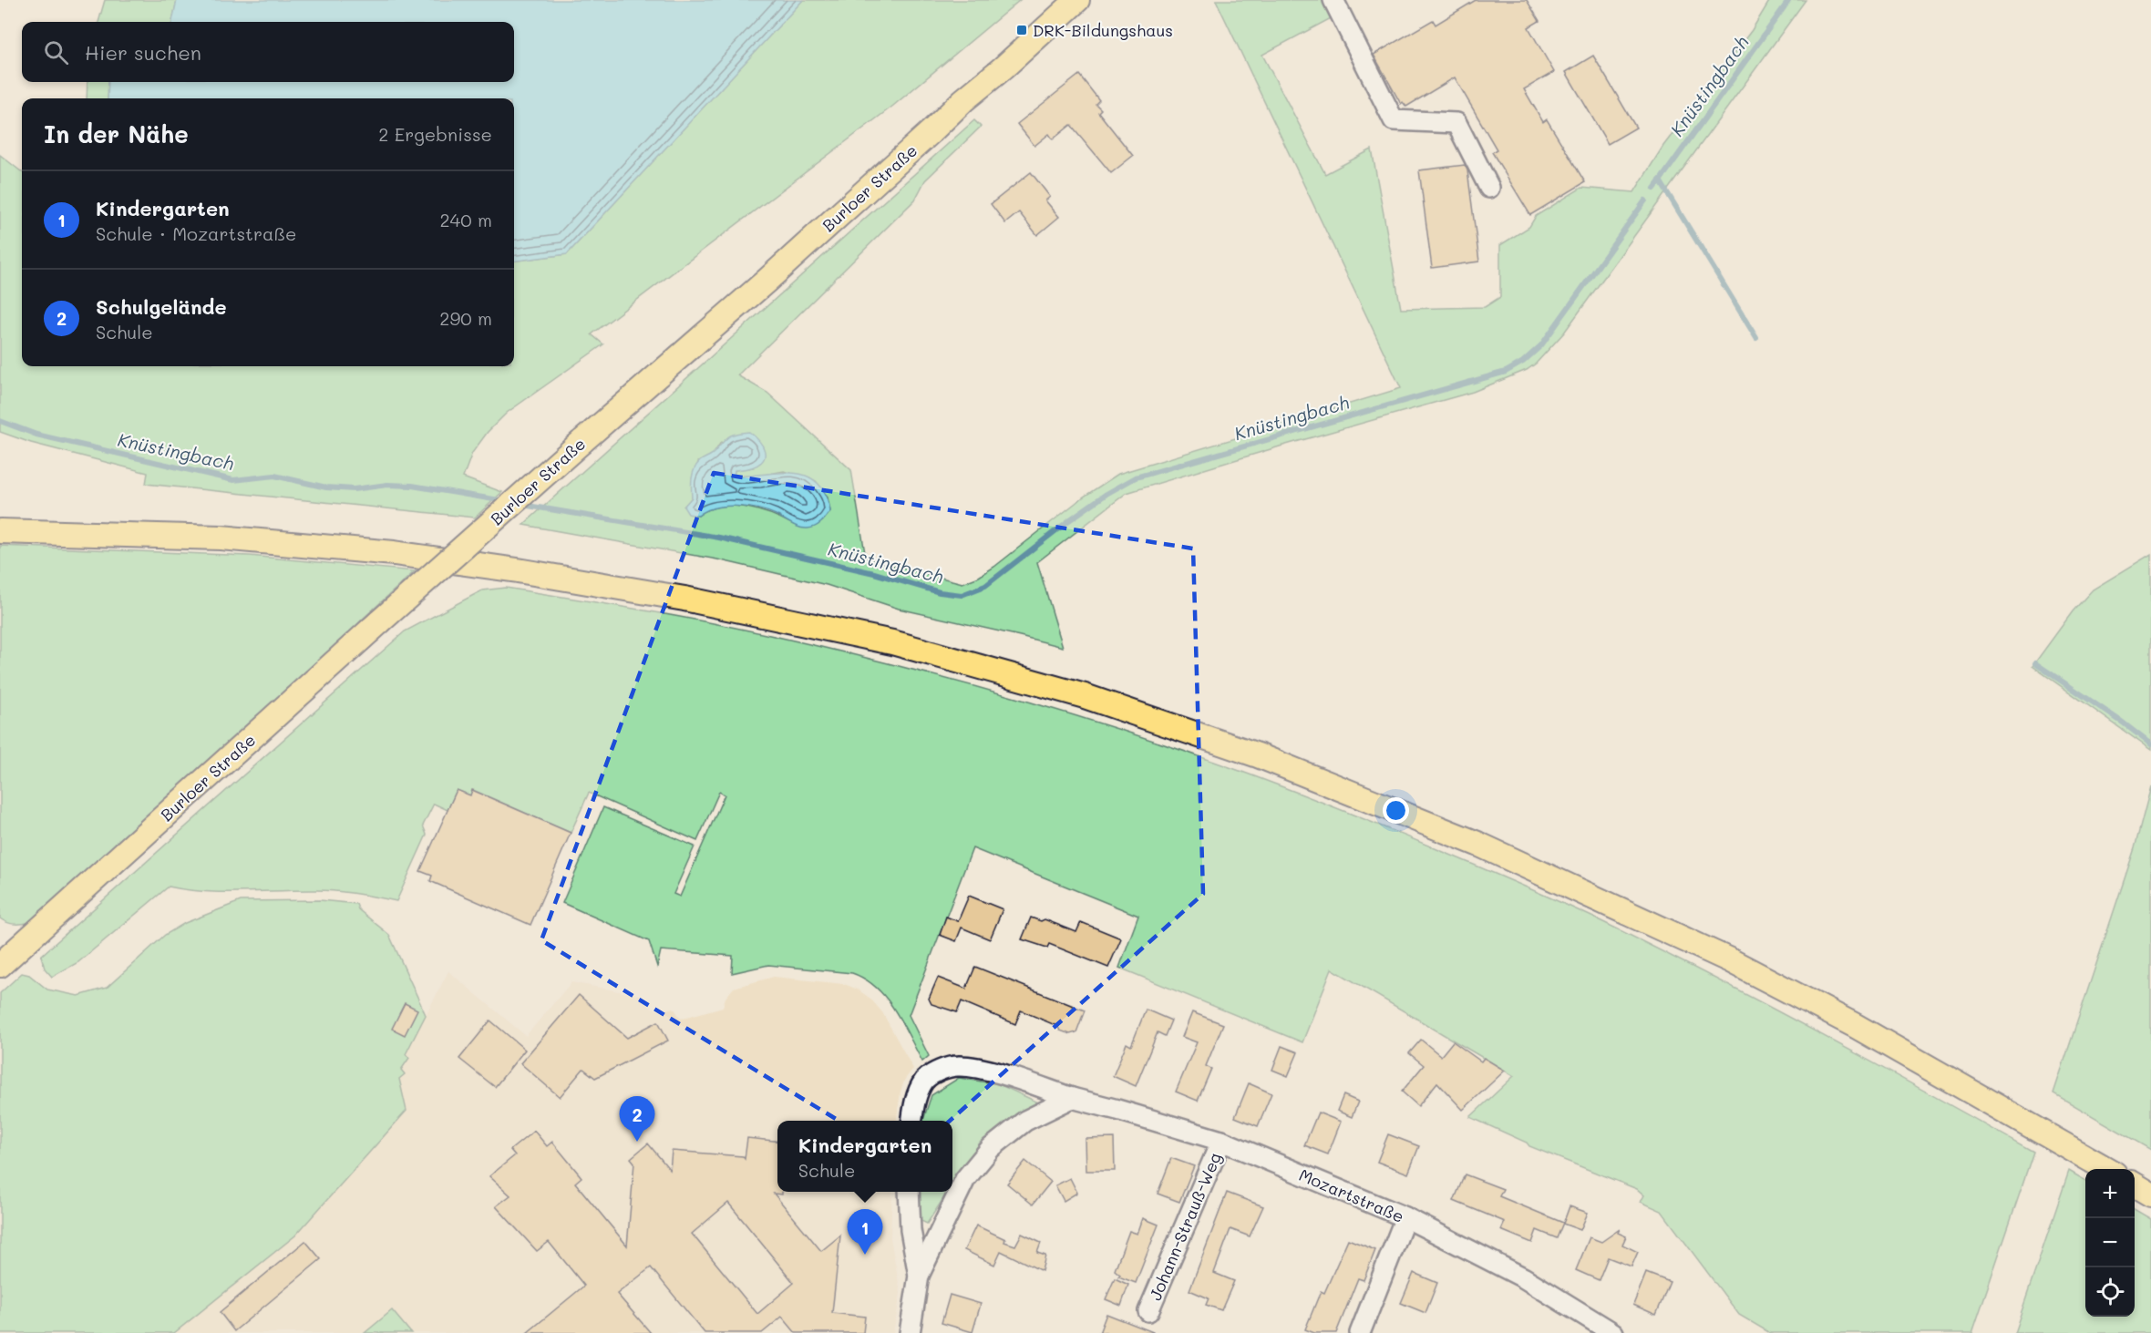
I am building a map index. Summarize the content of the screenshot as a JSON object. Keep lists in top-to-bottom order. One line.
{"streets":{"main road":["Burloer Straße"],"street":["Mozartstraße","Johann-Strauß-Weg"]},"crossings":[["Mozartstraße","Johann-Strauß-Weg"]],"water":["Knüstingbach"],"places":{"transit":["DRK-Bildungshaus"]},"page":{"search":"Hier suchen","heading":["In der Nähe","2 Ergebnisse"],"list":[{"mark":"1","name":"Kindergarten","note":"Schule · Mozartstraße","value":"240 m"},{"mark":"2","name":"Schulgelände","note":"Schule","value":"290 m"}],"pins":["2","1"],"popup":["Kindergarten","Schule"],"map_buttons":["+","−"]}}
